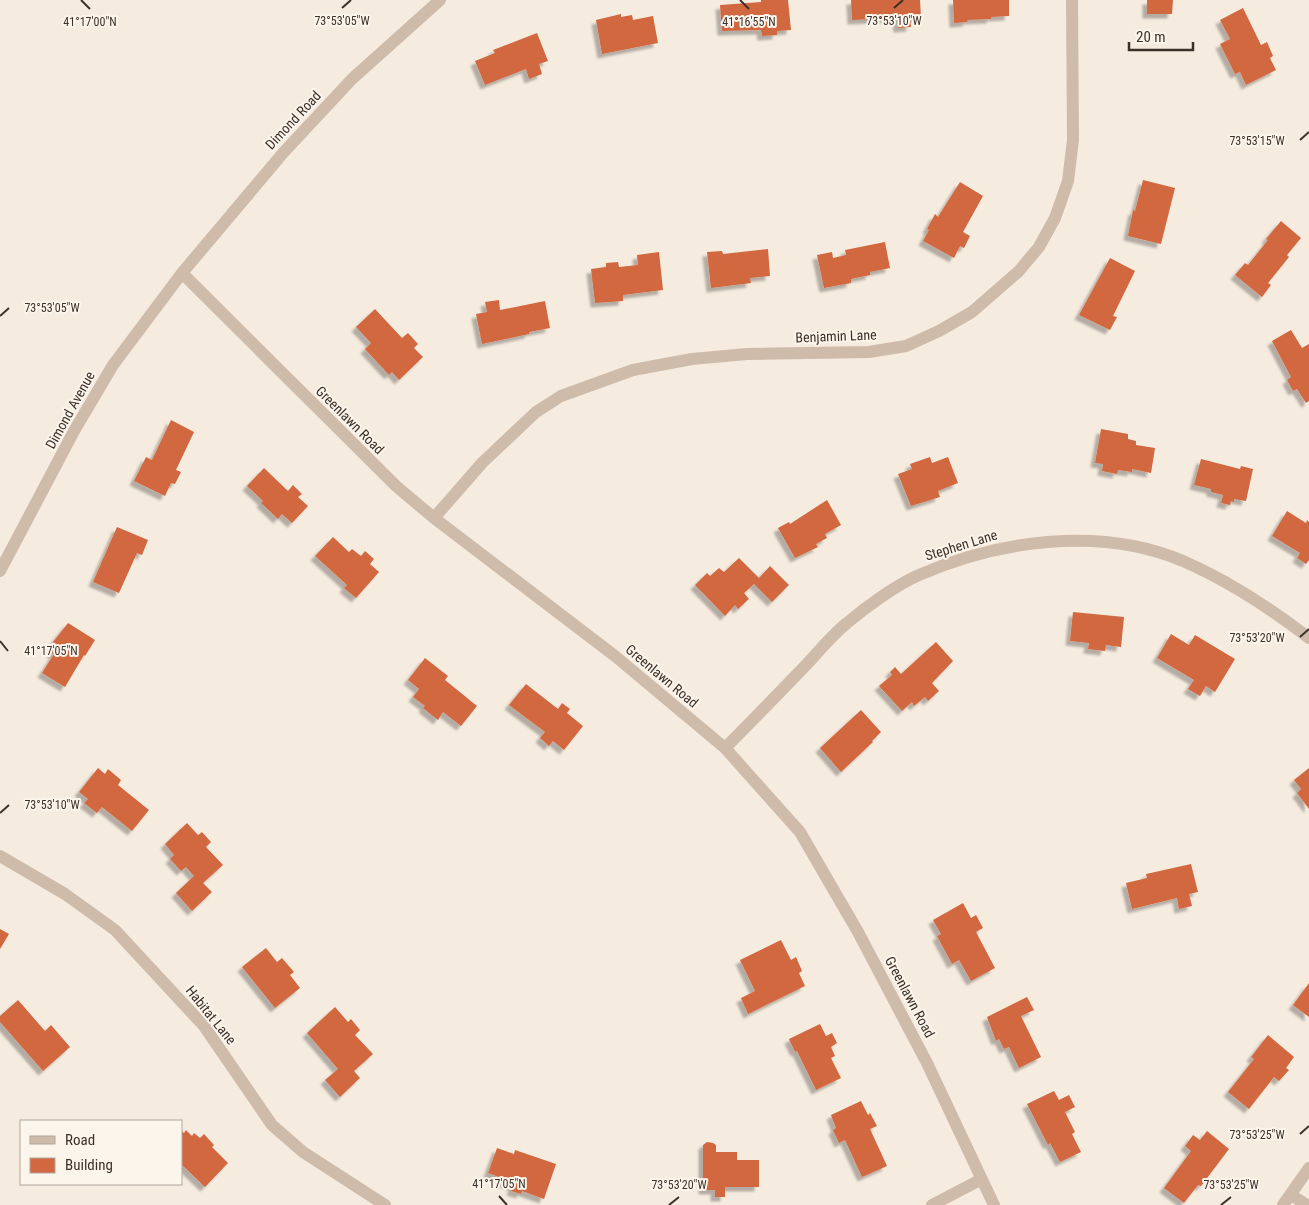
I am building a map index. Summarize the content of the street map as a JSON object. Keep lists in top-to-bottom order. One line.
{"streets":{"street":["Dimond Road","Benjamin Lane","Dimond Avenue","Greenlawn Road","Stephen Lane","Habitat Lane"]},"crossings":[["Dimond Road","Dimond Avenue"],["Dimond Road","Greenlawn Road"],["Benjamin Lane","Greenlawn Road"],["Dimond Avenue","Greenlawn Road"],["Greenlawn Road","Stephen Lane"]],"legend":["Road","Building"],"scale_bar":"20 m","coordinates":["73°53'05\"W","73°53'10\"W","41°17'00\"N","41°16'55\"N","73°53'15\"W","73°53'20\"W","41°17'05\"N","73°53'25\"W"]}
